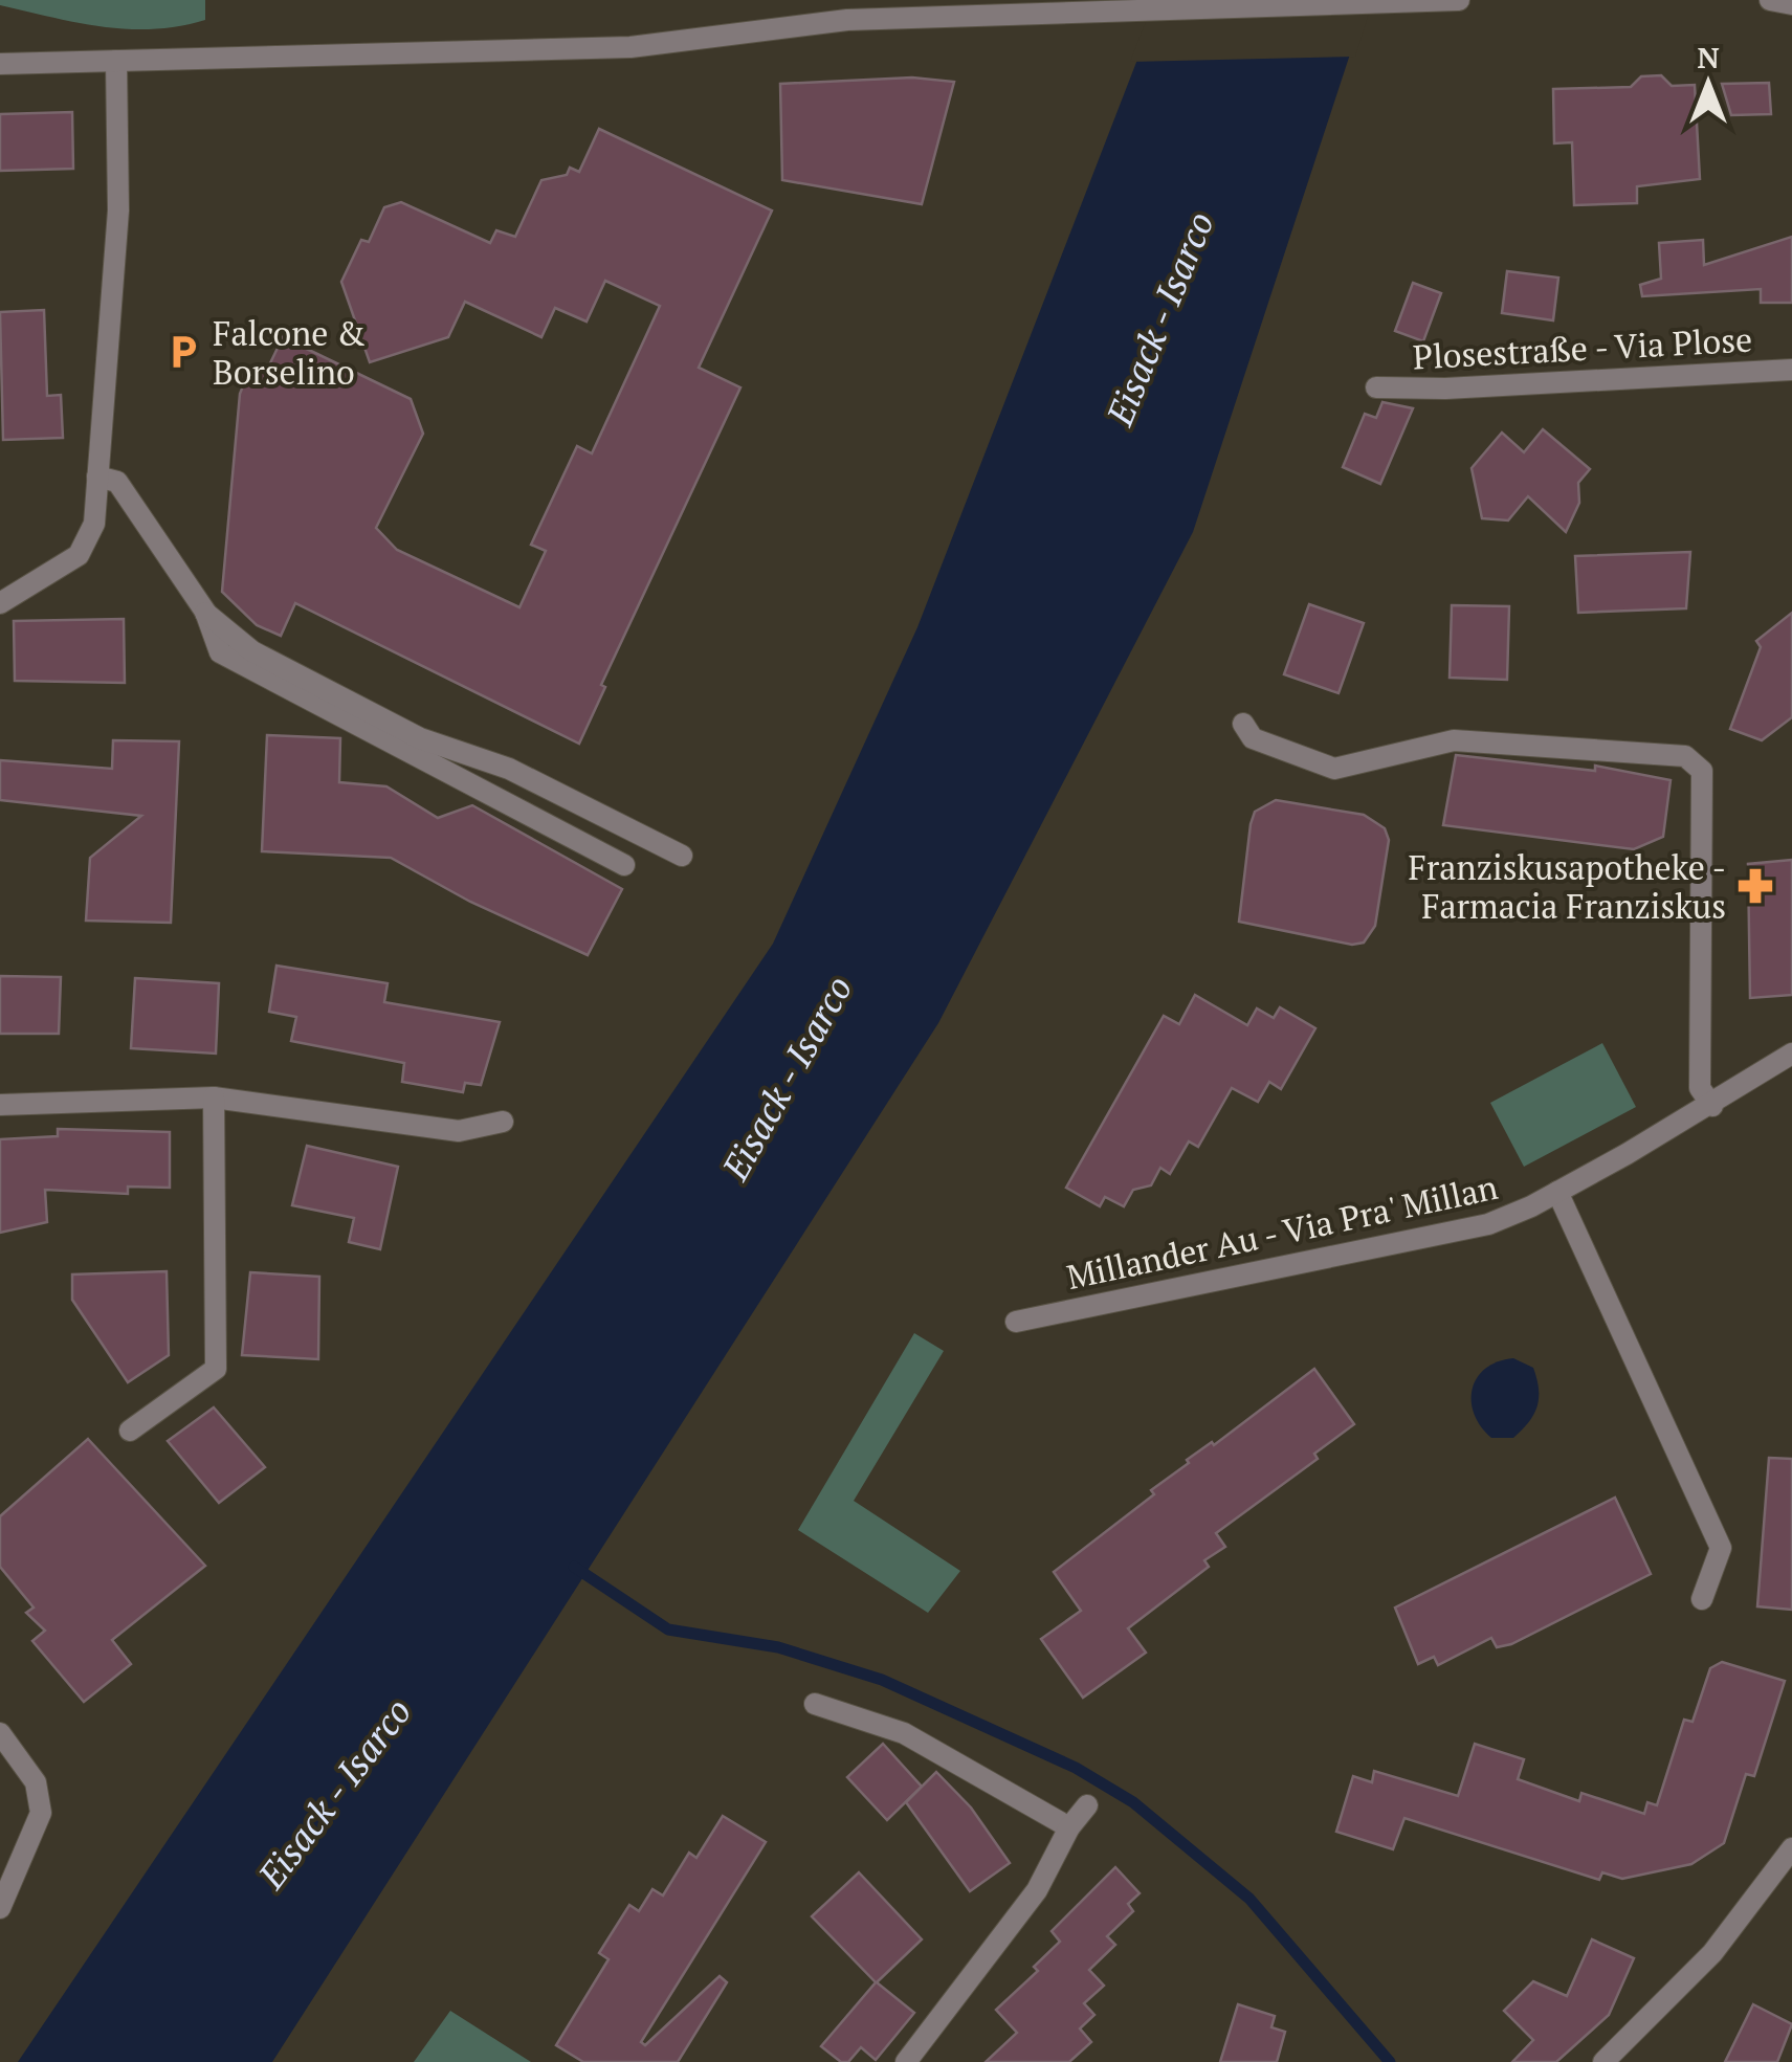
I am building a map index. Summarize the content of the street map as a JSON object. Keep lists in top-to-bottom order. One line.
{"streets":{"street":["Plosestraße - Via Plose","Millander Au - Via Pra' Millan"]},"water":["Eisack - Isarco"],"places":{"parking":["Falcone & Borselino"],"pharmacy":["Franziskusapotheke - Farmacia Franziskus"]},"north":"top"}
